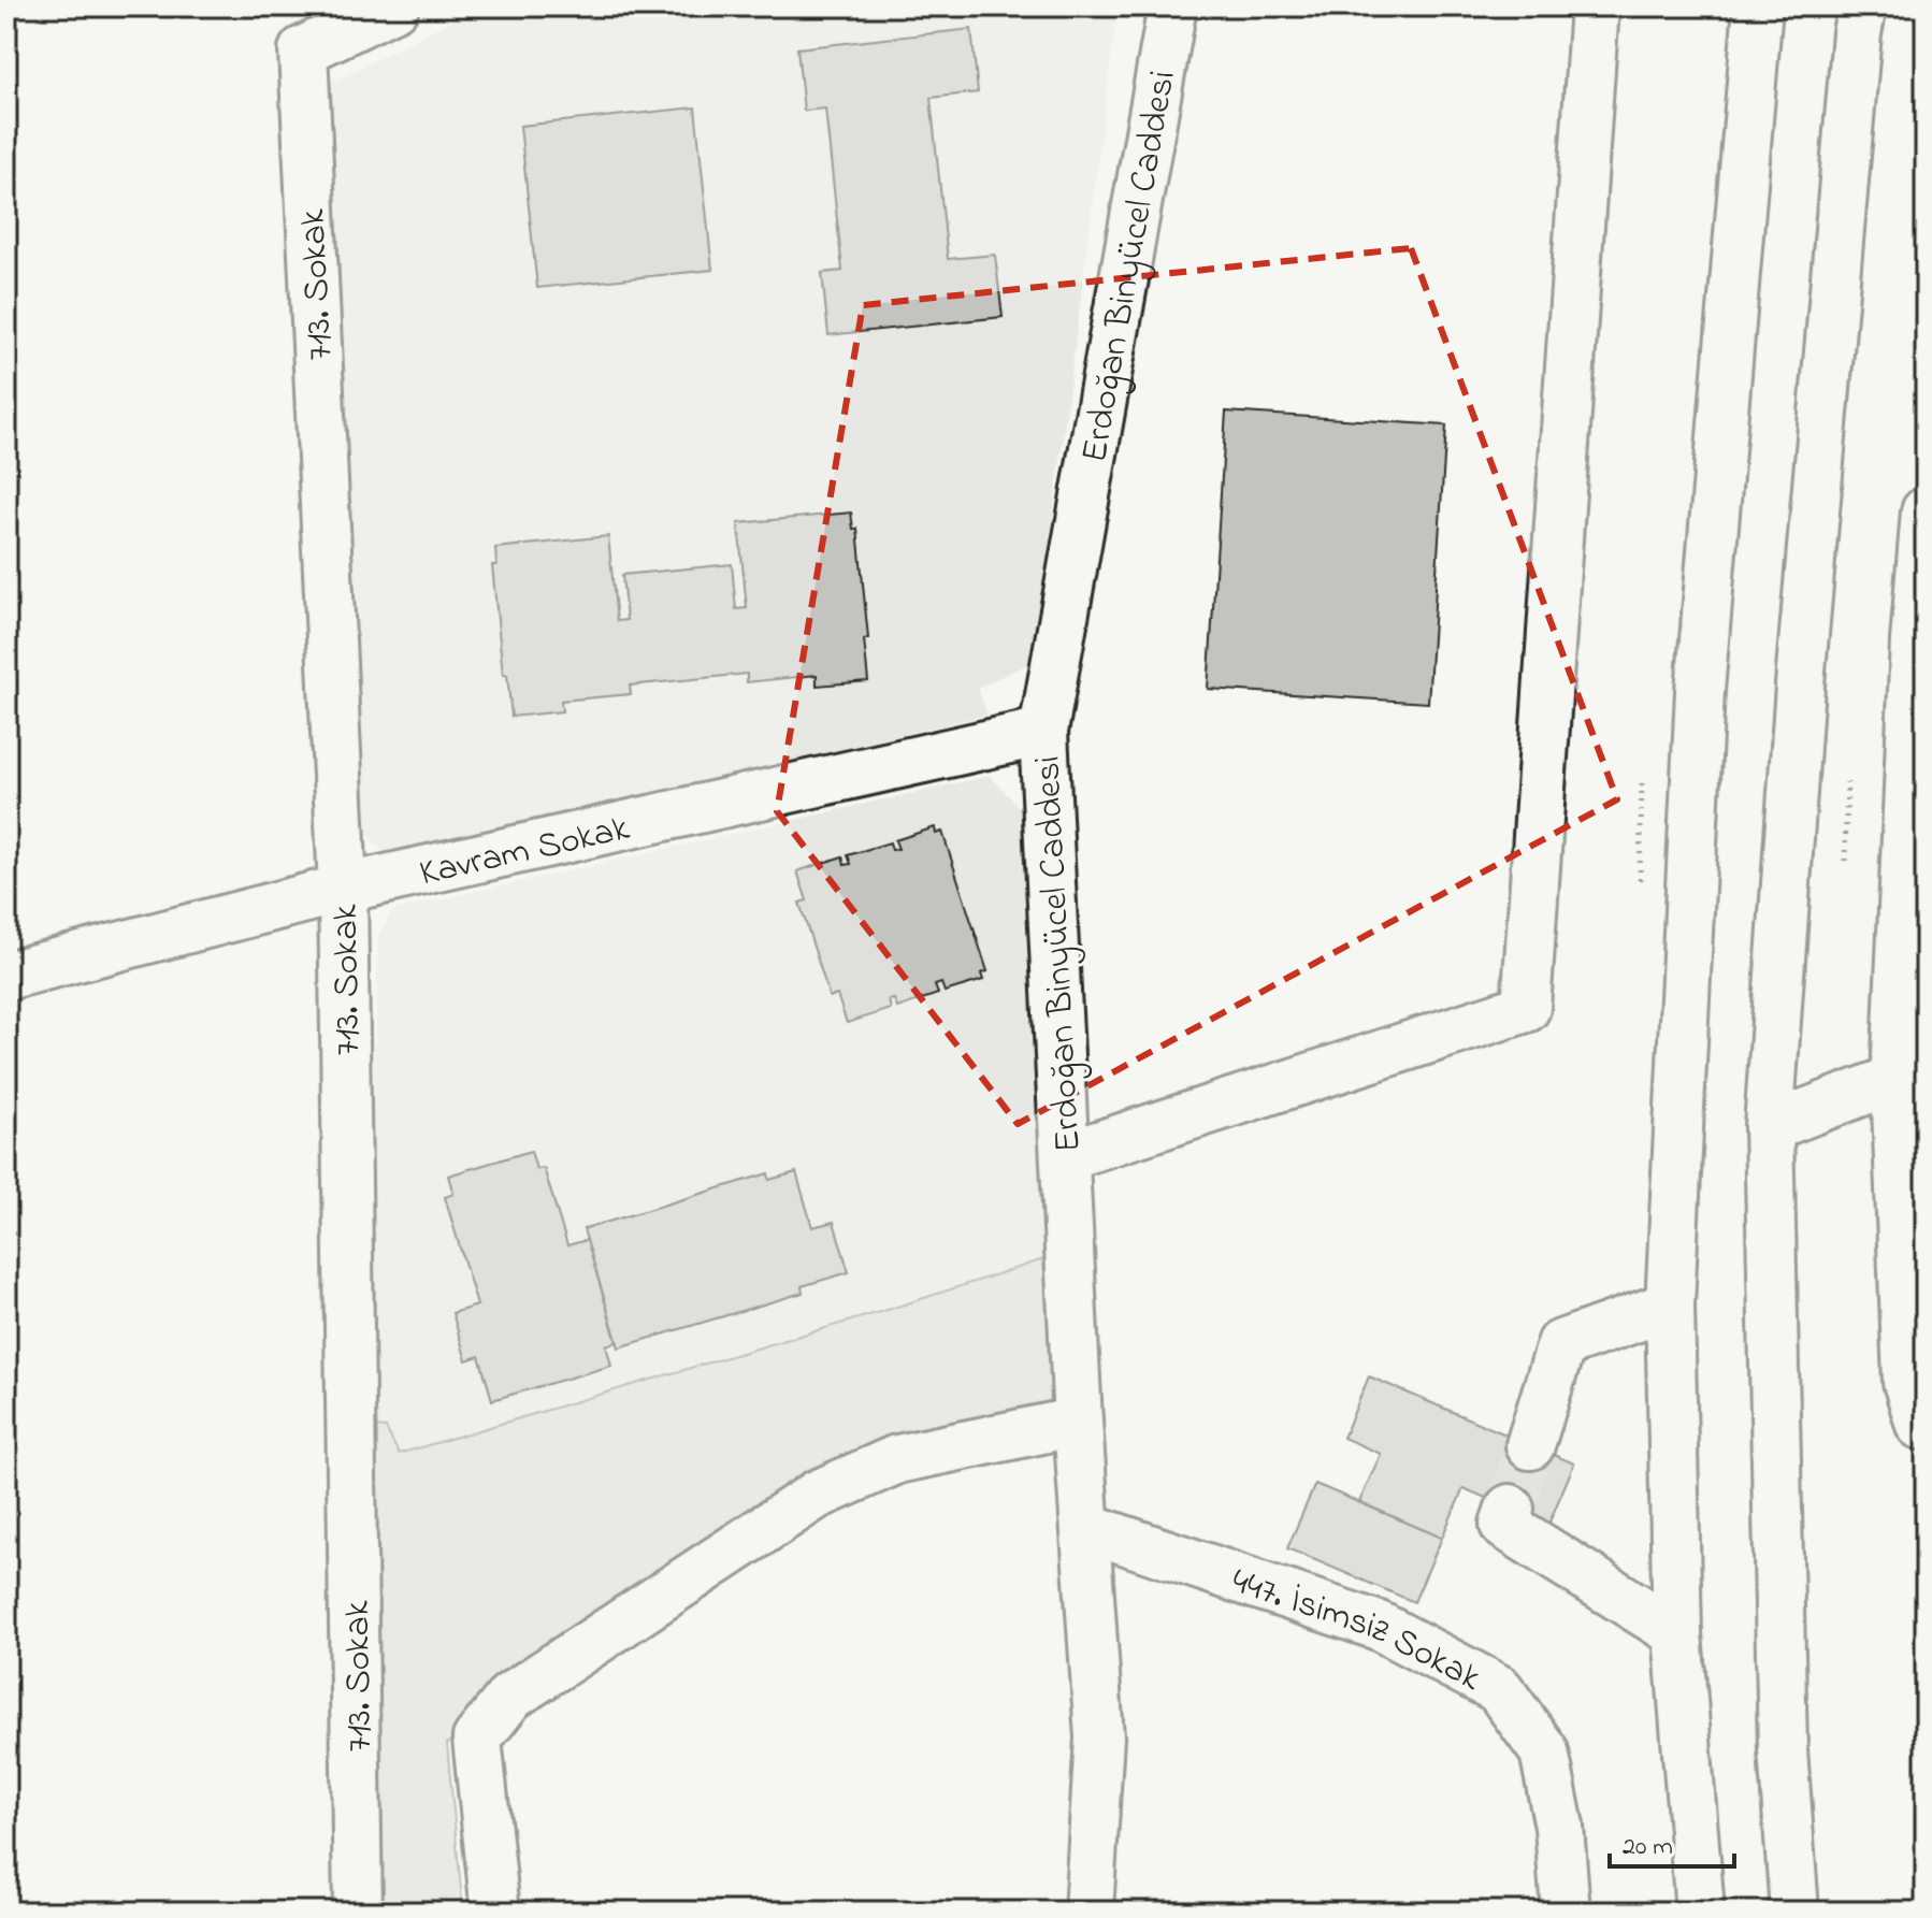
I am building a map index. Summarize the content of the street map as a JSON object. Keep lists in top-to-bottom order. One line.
{"streets":{"street":["Erdoğan Binyücel Caddesi","713. Sokak","Kavram Sokak","447. İsimsiz Sokak"]},"crossings":[["Erdoğan Binyücel Caddesi","Kavram Sokak"],["Erdoğan Binyücel Caddesi","447. İsimsiz Sokak"],["713. Sokak","Kavram Sokak"]],"scale_bar":"20 m"}
